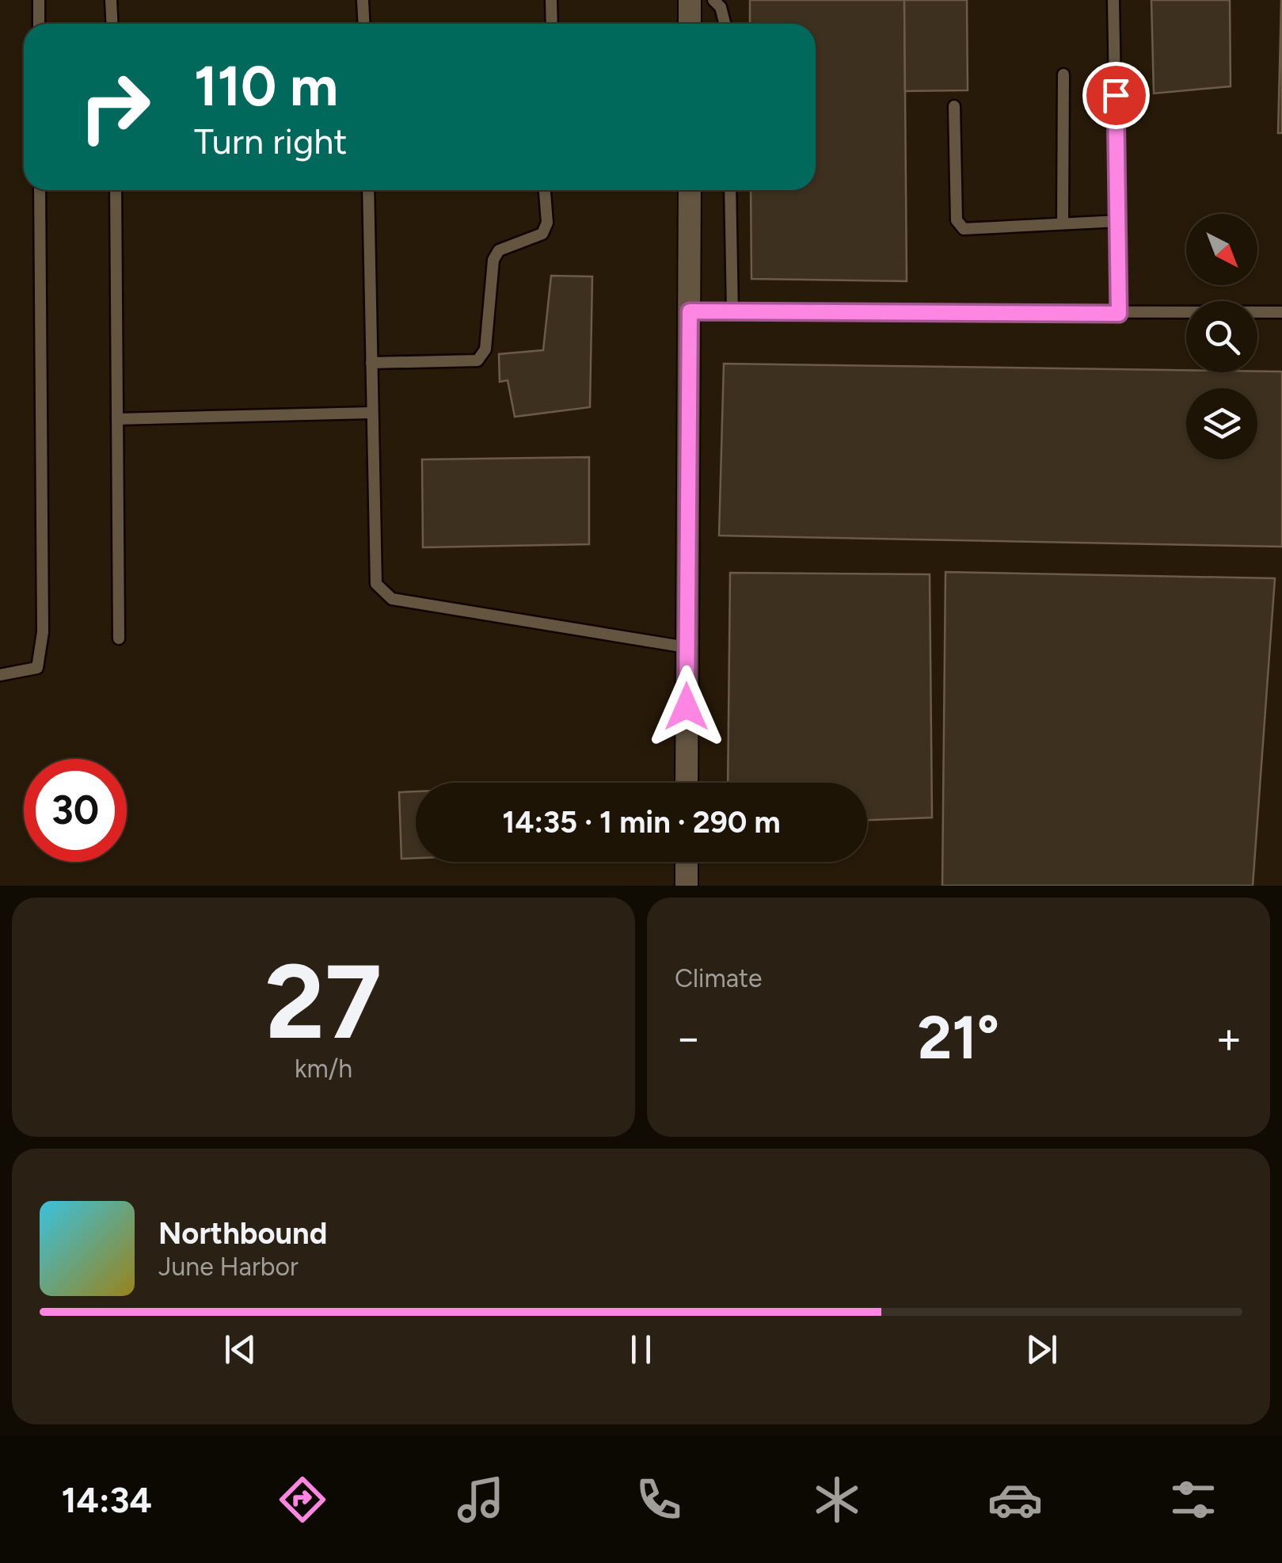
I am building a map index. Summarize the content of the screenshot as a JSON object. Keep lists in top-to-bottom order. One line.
{"north":"bottom right","page":{"turn":["110 m","Turn right"],"limit":"30","trip":"14:35 · 1 min · 290 m","tile":[["27","km/h"],"Climate"],"heat":["−","21°","+"],"song":["Northbound","June Harbor"],"tabs":"14:34"}}
